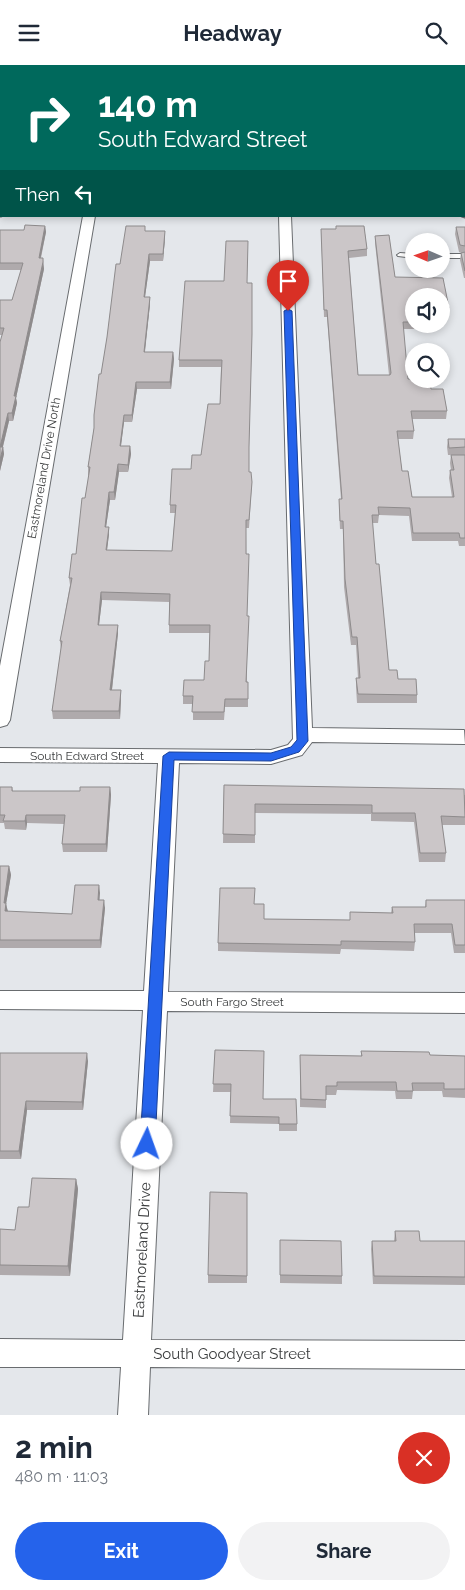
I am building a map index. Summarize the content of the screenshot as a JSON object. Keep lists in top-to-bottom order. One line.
{"streets":{"street":["Eastmoreland Drive North","South Edward Street","South Fargo Street","Eastmoreland Drive","South Goodyear Street"]},"crossings":[["South Edward Street","Eastmoreland Drive"],["South Fargo Street","Eastmoreland Drive"],["Eastmoreland Drive","South Goodyear Street"]],"north":"left","page":{"header":"Headway","turn":["140 m","South Edward Street"],"then":"Then","heading":["2 min","480 m · 11:03"],"buttons":["Exit","Share"]}}
